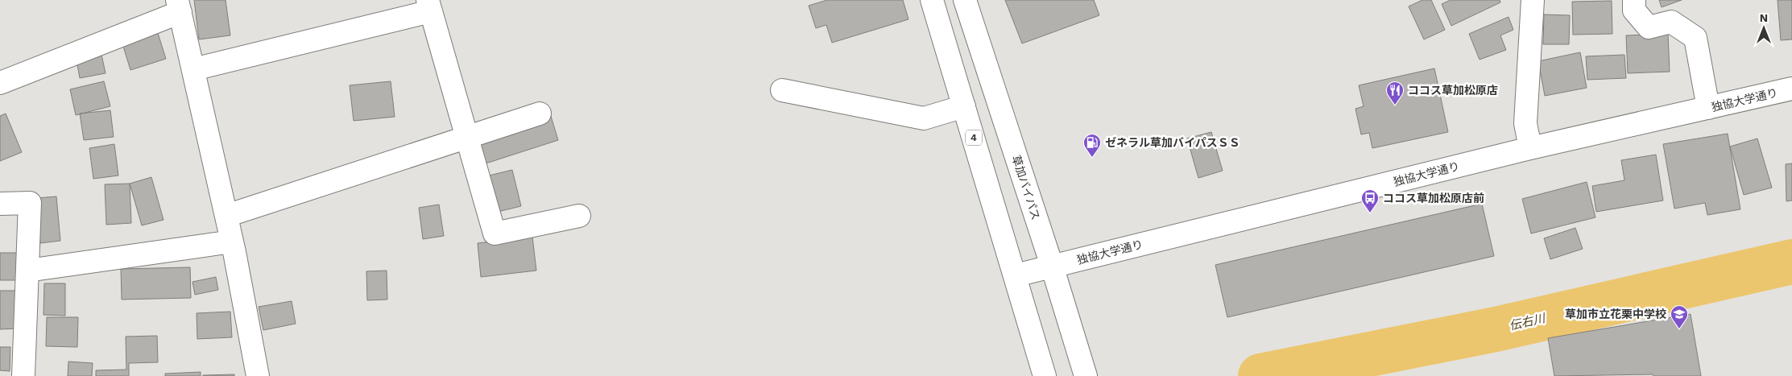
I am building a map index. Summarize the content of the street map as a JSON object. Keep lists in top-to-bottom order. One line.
{"streets":{"main road":["独協大学通り","4","草加バイパス"]},"crossings":[["独協大学通り","4"],["独協大学通り","草加バイパス"]],"water":["伝右川"],"places":{"restaurant":["ココス草加松原店"],"fuel station":["ゼネラル草加バイパスＳＳ"],"bus stop":["ココス草加松原店前"],"school or university":["草加市立花栗中学校"]},"north":"top"}
